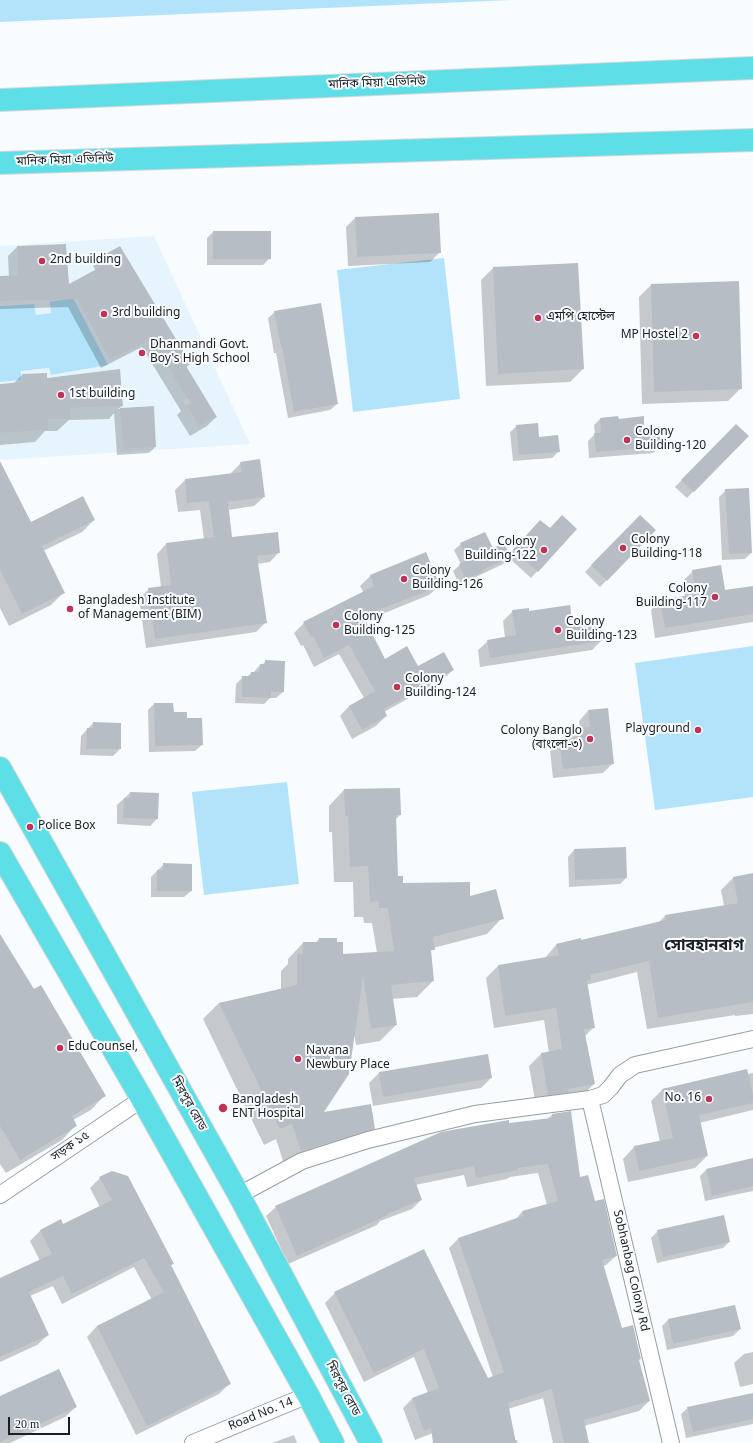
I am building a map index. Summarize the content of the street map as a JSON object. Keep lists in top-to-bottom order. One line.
{"streets":{"highway":["মানিক মিয়া এভিনিউ","মিরপুর রোড"],"street":["সড়ক ১৫","Sobhanbag Colony Rd","Road No. 14"]},"districts":["সোবহানবাগ"],"places":["2nd building","3rd building","এমপি হোস্টেল","MP Hostel 2","Dhanmandi Govt. Boy's High School","1st building","Colony Building-120","Colony Building-118","Colony Building-122","Colony Building-126","Colony Building-117","Bangladesh Institute of Management (BIM)","Colony Building-125","Colony Building-123","Colony Building-124","Playground","Colony Banglo (বাংলো-৩)","Police Box","EduCounsel,","Navana Newbury Place","No. 16","Bangladesh ENT Hospital"],"scale_bar":"20 m"}
